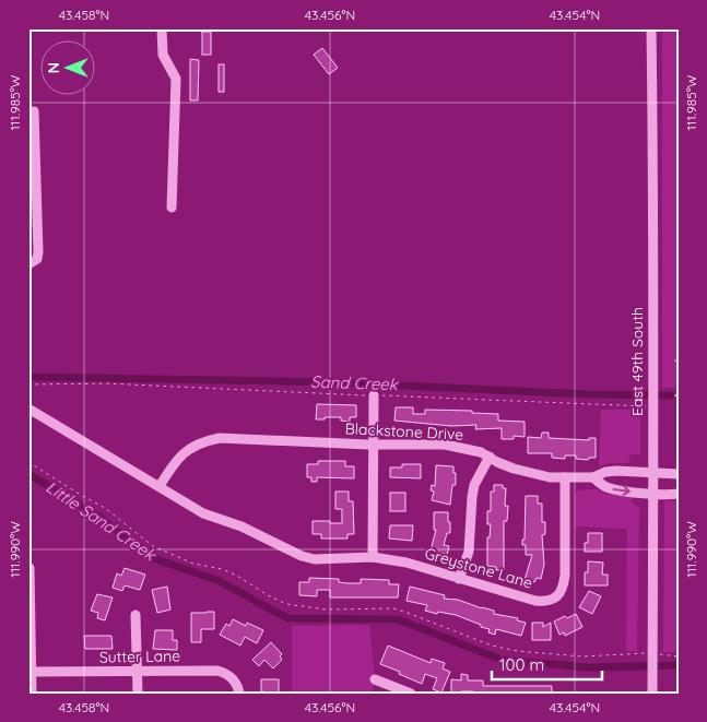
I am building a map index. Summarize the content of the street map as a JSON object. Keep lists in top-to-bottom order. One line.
{"streets":{"street":["East 49th South","Blackstone Drive","Greystone Lane","Sutter Lane"]},"crossings":[["East 49th South","Blackstone Drive"],["Blackstone Drive","Greystone Lane"]],"water":["Sand Creek","Little Sand Creek"],"scale_bar":"100 m","north":"left","coordinates":["43.458°N","43.456°N","43.454°N","111.985°W","111.990°W"]}
